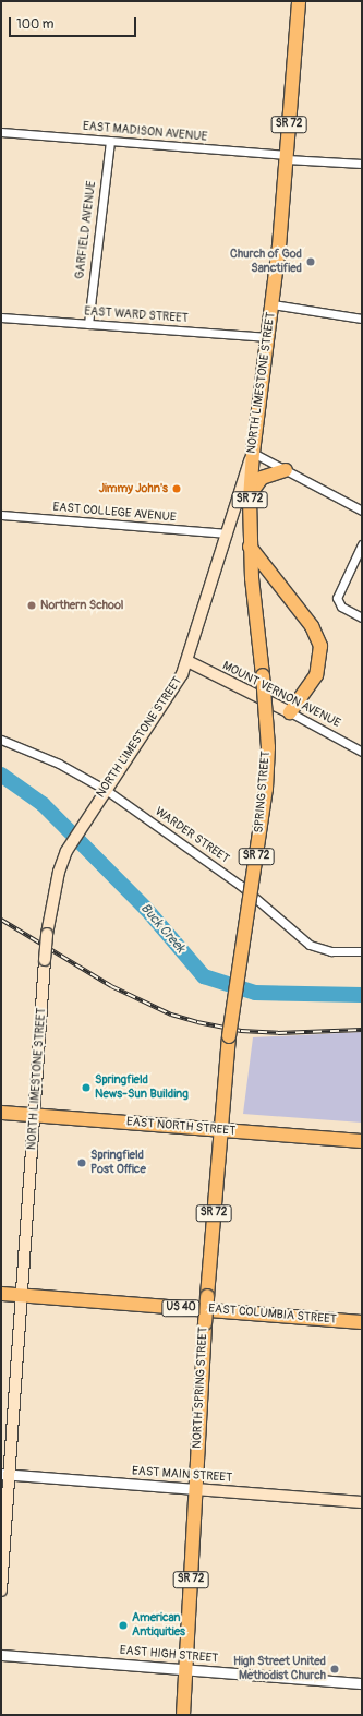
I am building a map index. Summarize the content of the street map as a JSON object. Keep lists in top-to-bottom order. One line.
{"streets":{"main road":["SR 72","NORTH LIMESTONE STREET","MOUNT VERNON AVENUE","SPRING STREET","EAST NORTH STREET","US 40","EAST COLUMBIA STREET","NORTH SPRING STREET","EAST MAIN STREET"],"street":["EAST MADISON AVENUE","GARFIELD AVENUE","EAST WARD STREET","EAST COLLEGE AVENUE","WARDER STREET","EAST HIGH STREET"]},"crossings":[["SR 72","NORTH SPRING STREET"],["SR 72","EAST MAIN STREET"],["SR 72","EAST HIGH STREET"],["EAST MADISON AVENUE","GARFIELD AVENUE"],["EAST MADISON AVENUE","NORTH LIMESTONE STREET"],["GARFIELD AVENUE","EAST WARD STREET"],["EAST WARD STREET","NORTH LIMESTONE STREET"],["NORTH LIMESTONE STREET","EAST COLLEGE AVENUE"],["NORTH LIMESTONE STREET","MOUNT VERNON AVENUE"],["NORTH LIMESTONE STREET","SPRING STREET"],["NORTH LIMESTONE STREET","WARDER STREET"],["NORTH LIMESTONE STREET","EAST NORTH STREET"],["NORTH LIMESTONE STREET","EAST COLUMBIA STREET"],["NORTH LIMESTONE STREET","EAST MAIN STREET"],["SPRING STREET","EAST NORTH STREET"],["SPRING STREET","NORTH SPRING STREET"],["EAST NORTH STREET","NORTH SPRING STREET"],["NORTH SPRING STREET","EAST MAIN STREET"]],"water":["Buck Creek"],"places":["Church of God Sanctified","Jimmy John's","Northern School","Springfield News-Sun Building","Springfield Post Office","American Antiquities","High Street United Methodist Church"],"scale_bar":"100 m"}
